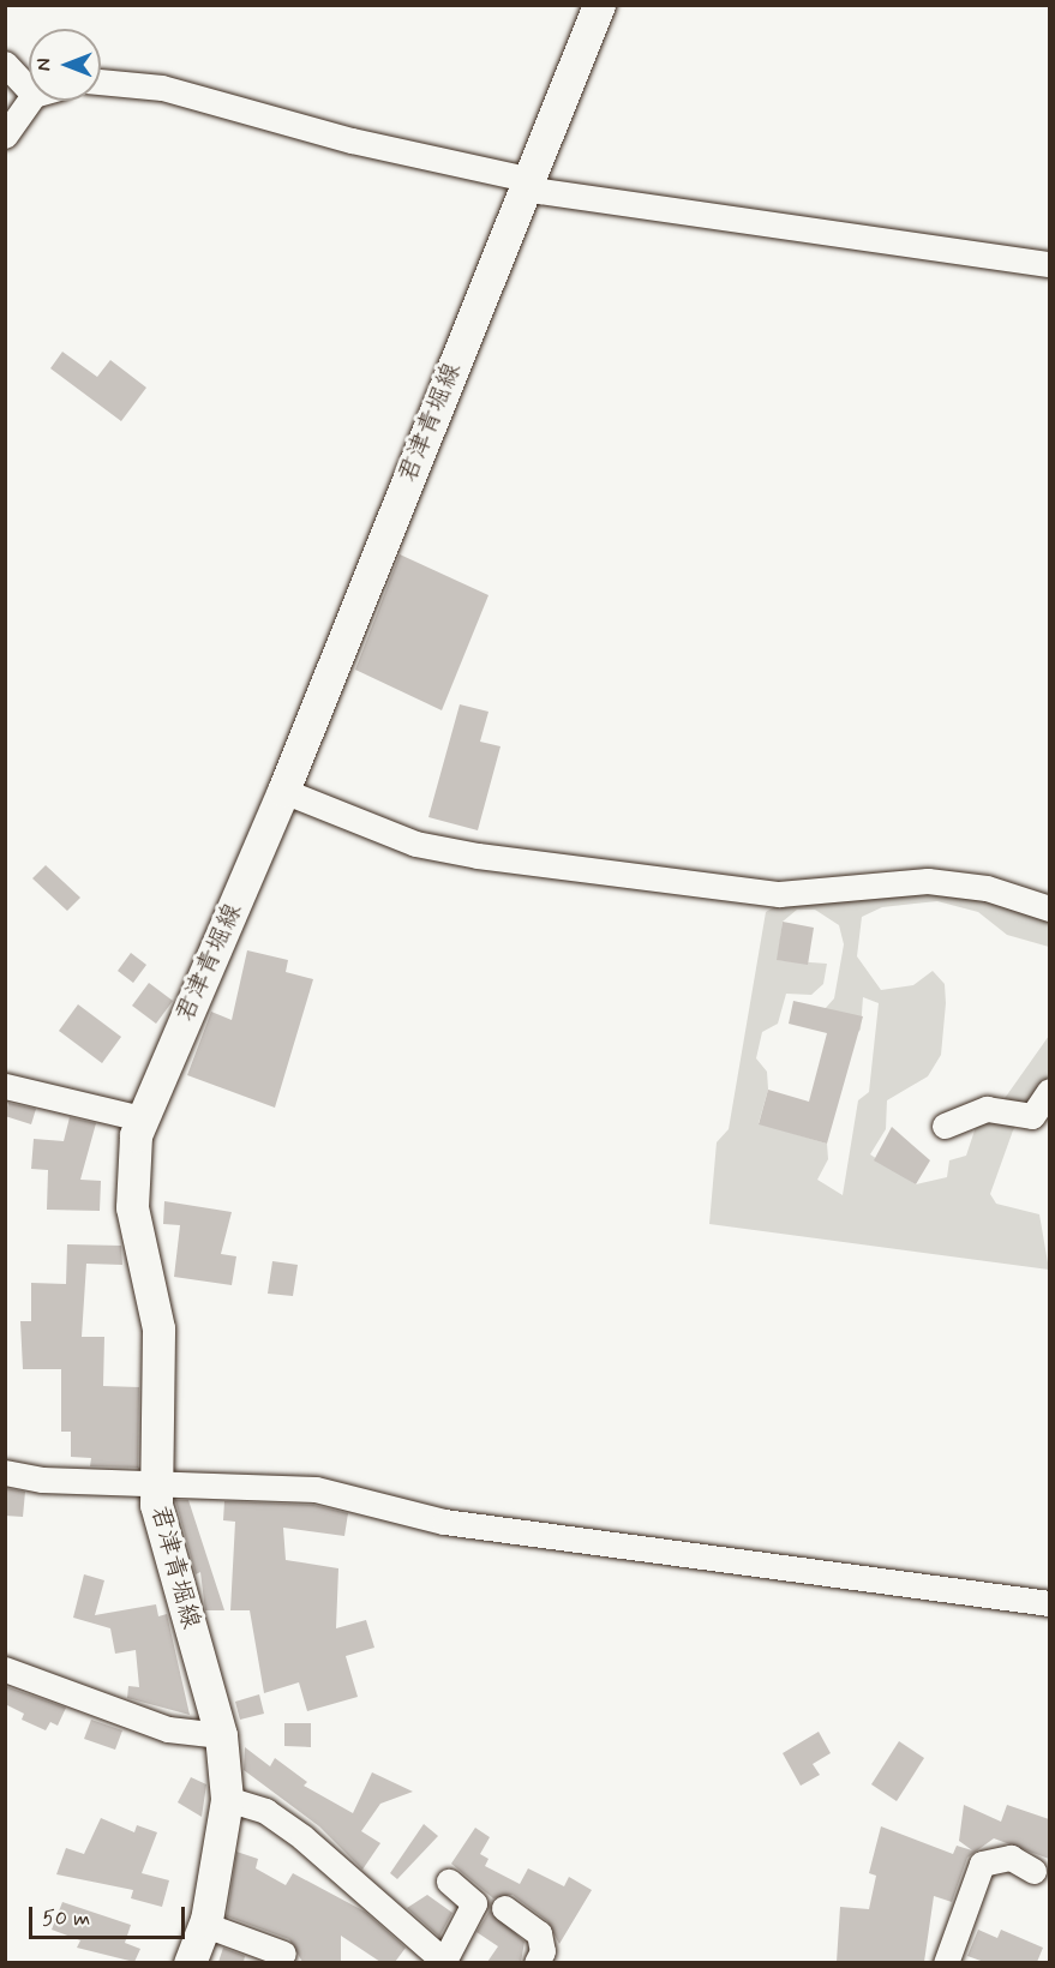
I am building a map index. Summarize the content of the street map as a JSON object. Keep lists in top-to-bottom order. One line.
{"streets":{"main road":["君津青堀線"]},"scale_bar":"50 m","north":"left"}
